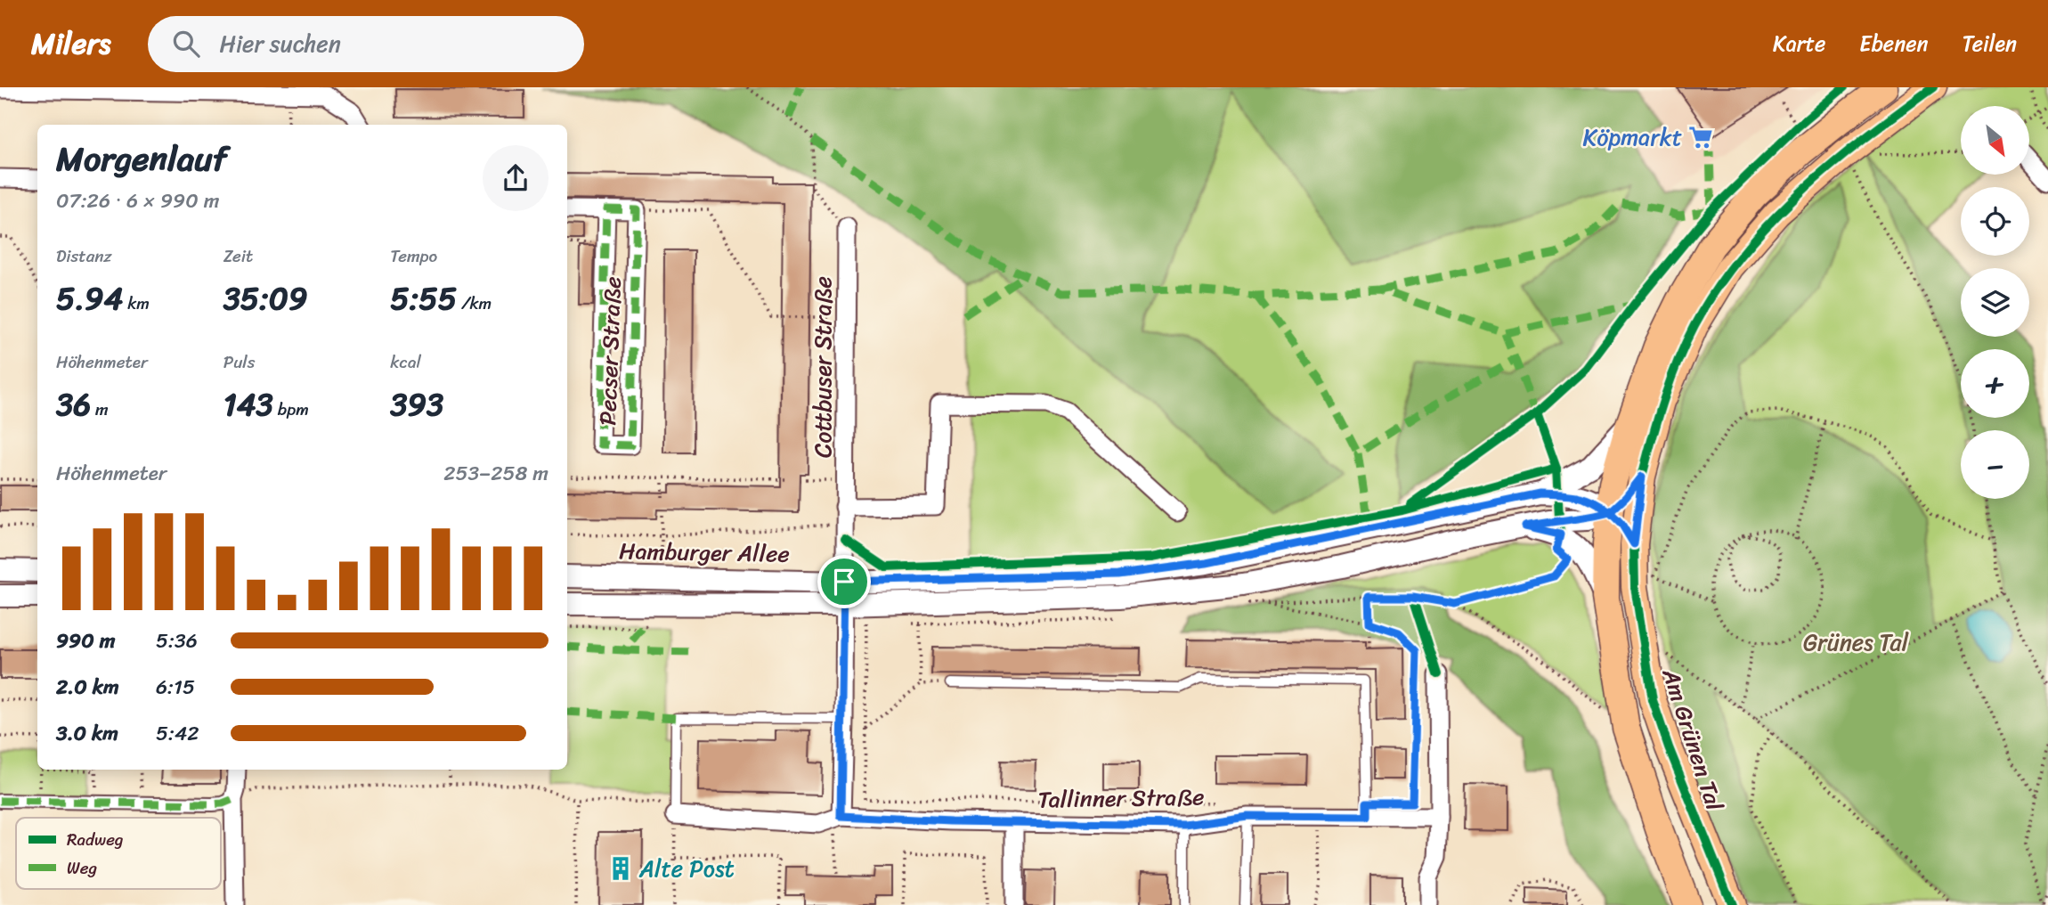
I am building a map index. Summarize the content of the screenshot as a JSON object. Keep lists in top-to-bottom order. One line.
{"streets":{"main road":["Am Grünen Tal"],"street":["Pecser Straße","Cottbuser Straße","Hamburger Allee","Tallinner Straße"]},"crossings":[["Cottbuser Straße","Hamburger Allee"]],"parks":["Grünes Tal"],"places":{"supermarket":["Köpmarkt"],"building":["Alte Post"]},"legend":["Radweg","Weg"],"north":"bottom right","page":{"header":"Milers","search":"Hier suchen","nav":["Karte","Ebenen","Teilen"],"map_buttons":["+","−"],"heading":["Morgenlauf","07:26 · 6 × 990 m"],"stats":[["Distanz","5.94 km"],["Zeit","35:09"],["Tempo","5:55 /km"],["Höhenmeter","36 m"],["Puls","143 bpm"],["kcal","393"]],"chart":["Höhenmeter","253–258 m"],"list":[{"name":"990 m","note":"5:36"},{"name":"2.0 km","note":"6:15"},{"name":"3.0 km","note":"5:42"}]}}
